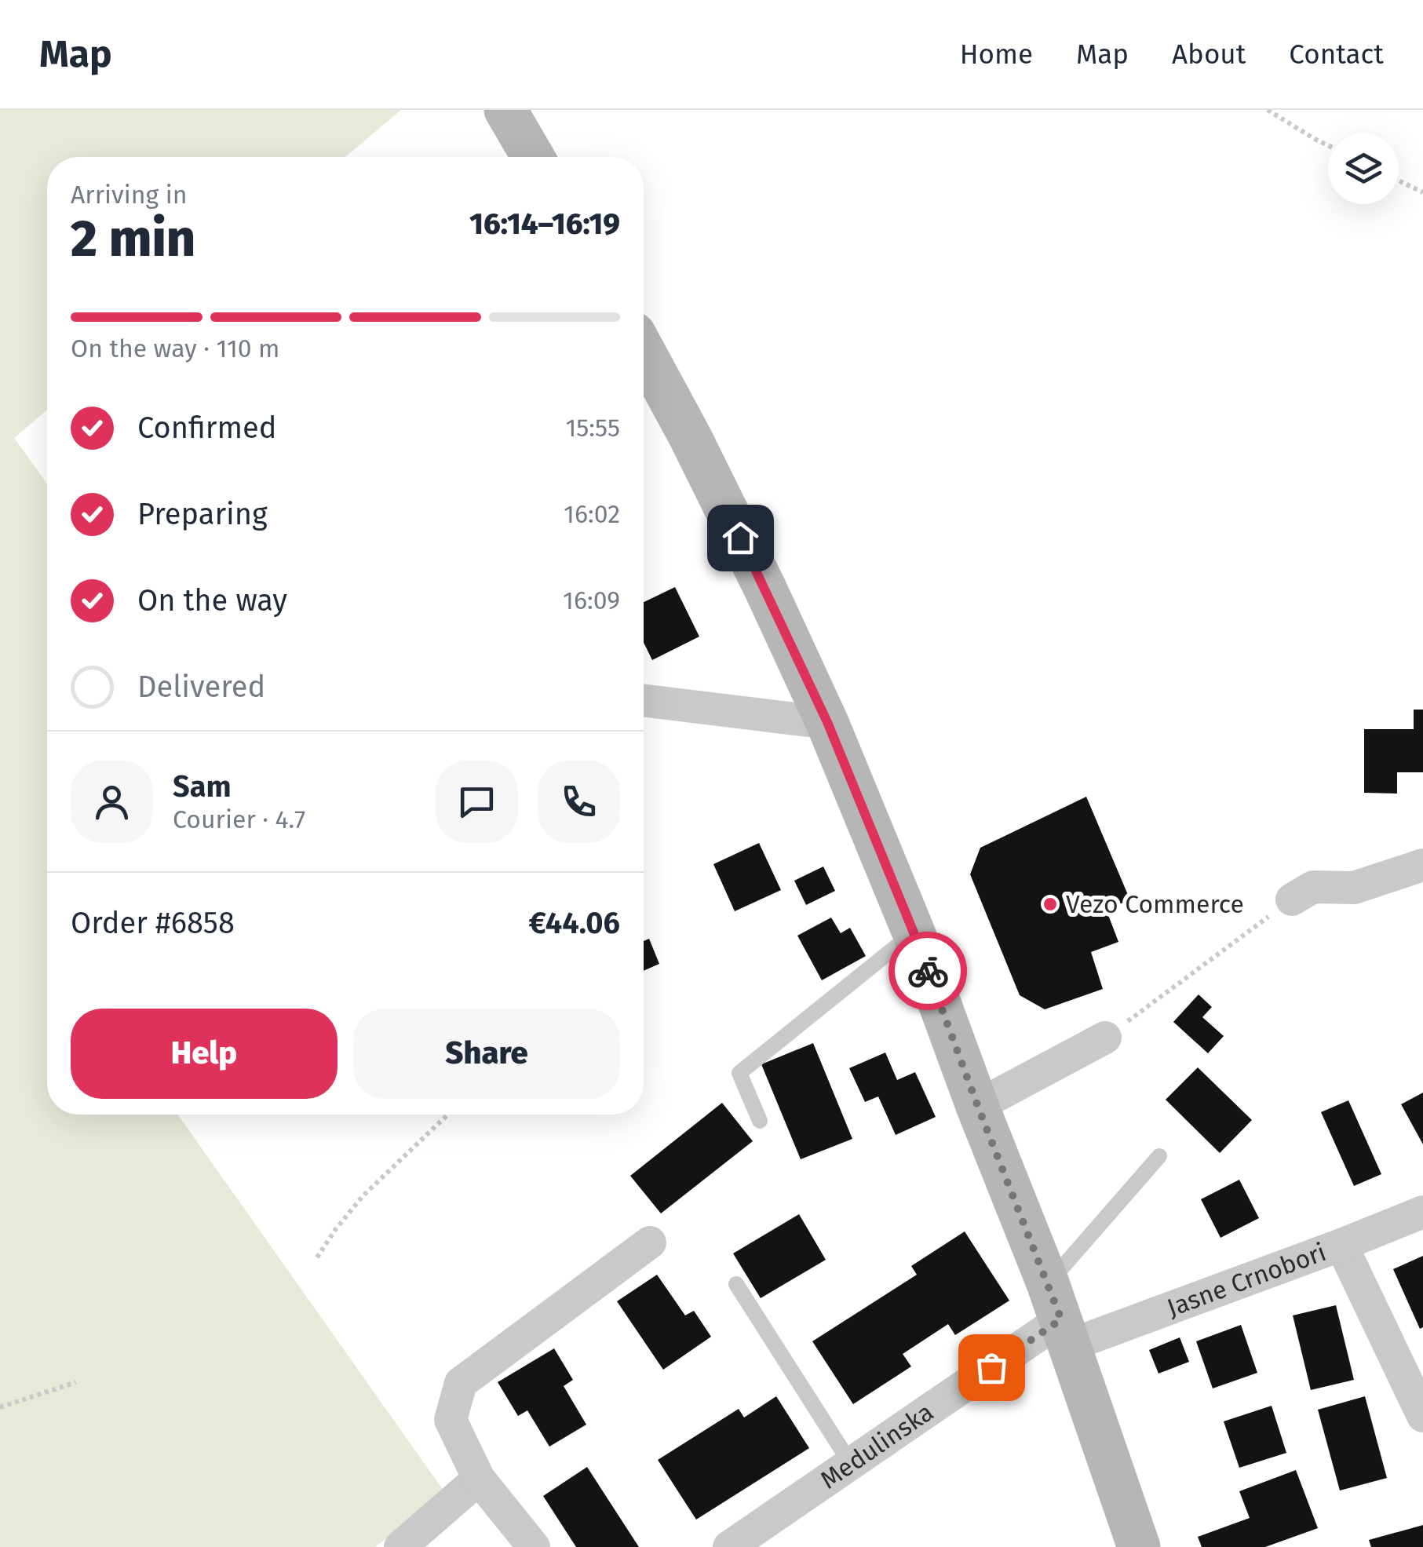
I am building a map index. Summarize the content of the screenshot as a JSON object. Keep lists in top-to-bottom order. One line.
{"streets":{"street":["Jasne Crnobori","Medulinska"]},"crossings":[["Jasne Crnobori","Medulinska"]],"places":["Vezo Commerce"],"page":{"header":"Map","nav":["Home","Map","About","Contact"],"heading":["2 min","Arriving in","16:14–16:19"],"panel":["Sam","Courier · 4.7","Order #6858","€44.06"],"bar":"On the way · 110 m","list":[["Confirmed","15:55"],["Preparing","16:02"],["On the way","16:09"],"Delivered"],"buttons":["Help","Share"]}}
